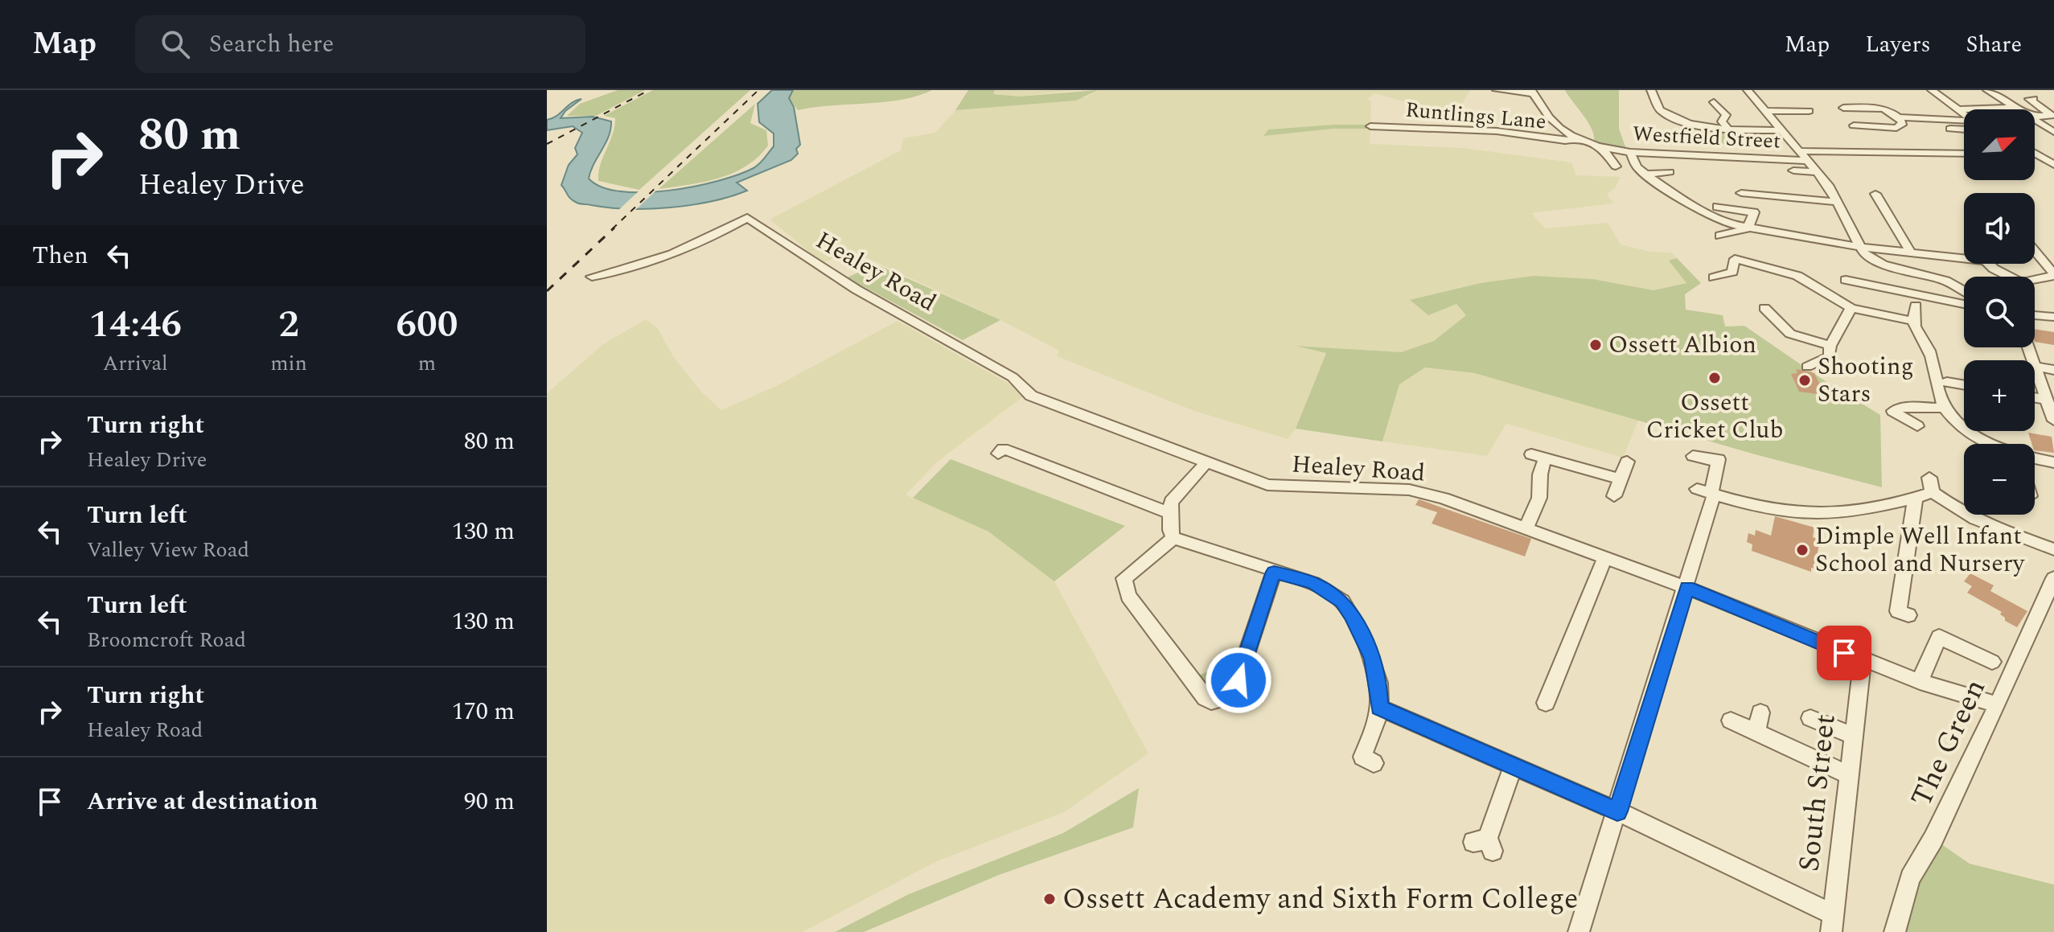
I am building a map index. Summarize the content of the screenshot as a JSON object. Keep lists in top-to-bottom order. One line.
{"streets":{"street":["Runtlings Lane","Westfield Street","Healey Road","The Green","South Street"]},"crossings":[["Runtlings Lane","Westfield Street"],["Healey Road","The Green"],["Healey Road","South Street"]],"places":["Ossett Albion","Ossett Cricket Club","Shooting Stars","Dimple Well Infant School and Nursery","Ossett Academy and Sixth Form College"],"north":"top right","page":{"header":"Map","search":"Search here","nav":["Map","Layers","Share"],"turn":["80 m","Healey Drive"],"map_buttons":["+","−"],"then":"Then","eta":["14:46","Arrival","2","min","600","m"],"list":[{"name":"Turn right","note":"Healey Drive","value":"80 m"},{"name":"Turn left","note":"Valley View Road","value":"130 m"},{"name":"Turn left","note":"Broomcroft Road","value":"130 m"},{"name":"Turn right","note":"Healey Road","value":"170 m"},{"name":"Arrive at destination","value":"90 m"}]}}
